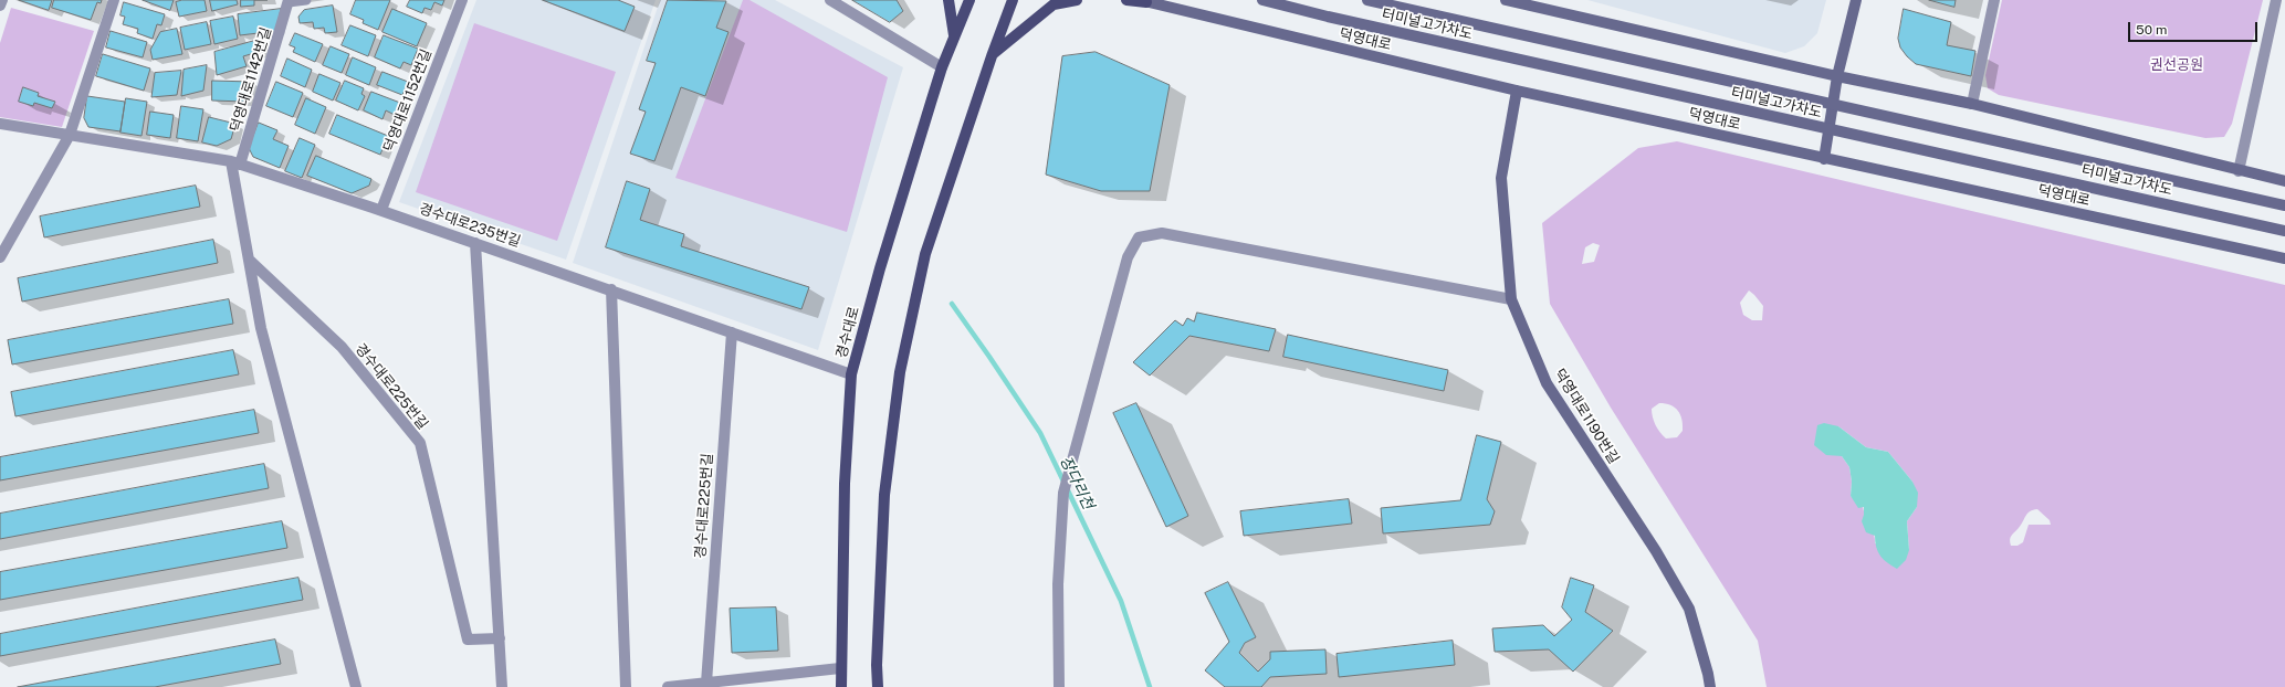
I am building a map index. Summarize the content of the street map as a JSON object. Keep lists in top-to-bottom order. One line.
{"streets":{"main road":["터미널고가차도","덕영대로","경수대로","덕영대로1190번길"],"street":["덕영대로1142번길","덕영대로1152번길","경수대로235번길","경수대로225번길"]},"crossings":[["덕영대로","덕영대로1190번길"],["덕영대로1142번길","경수대로235번길"],["덕영대로1152번길","경수대로235번길"],["경수대로235번길","경수대로"],["경수대로235번길","경수대로225번길"]],"water":["장다리천"],"parks":["권선공원"],"scale_bar":"50 m"}
